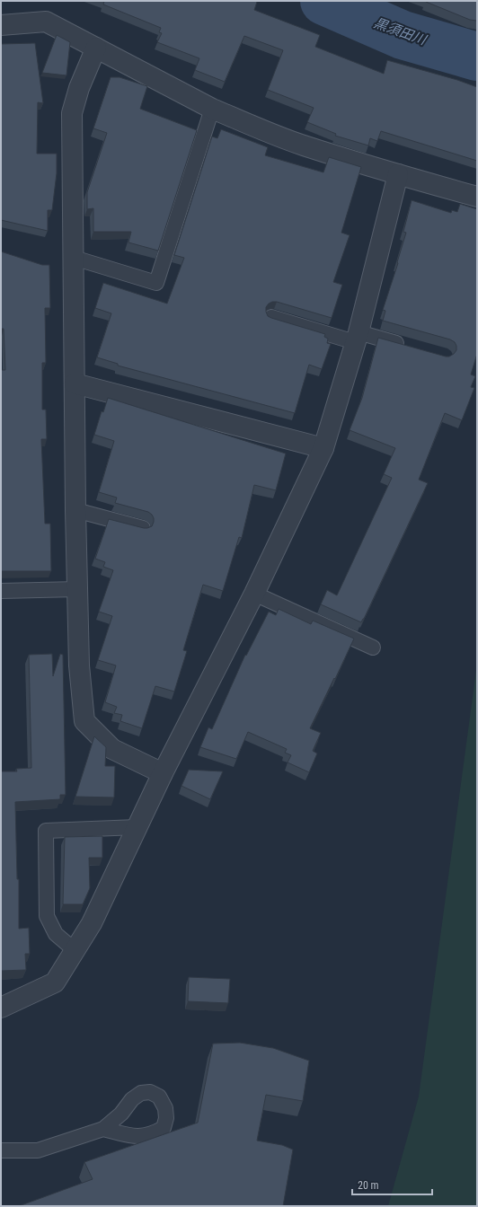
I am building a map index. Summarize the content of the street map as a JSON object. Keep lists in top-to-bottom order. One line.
{"water":["黒須田川"],"scale_bar":"20 m"}
